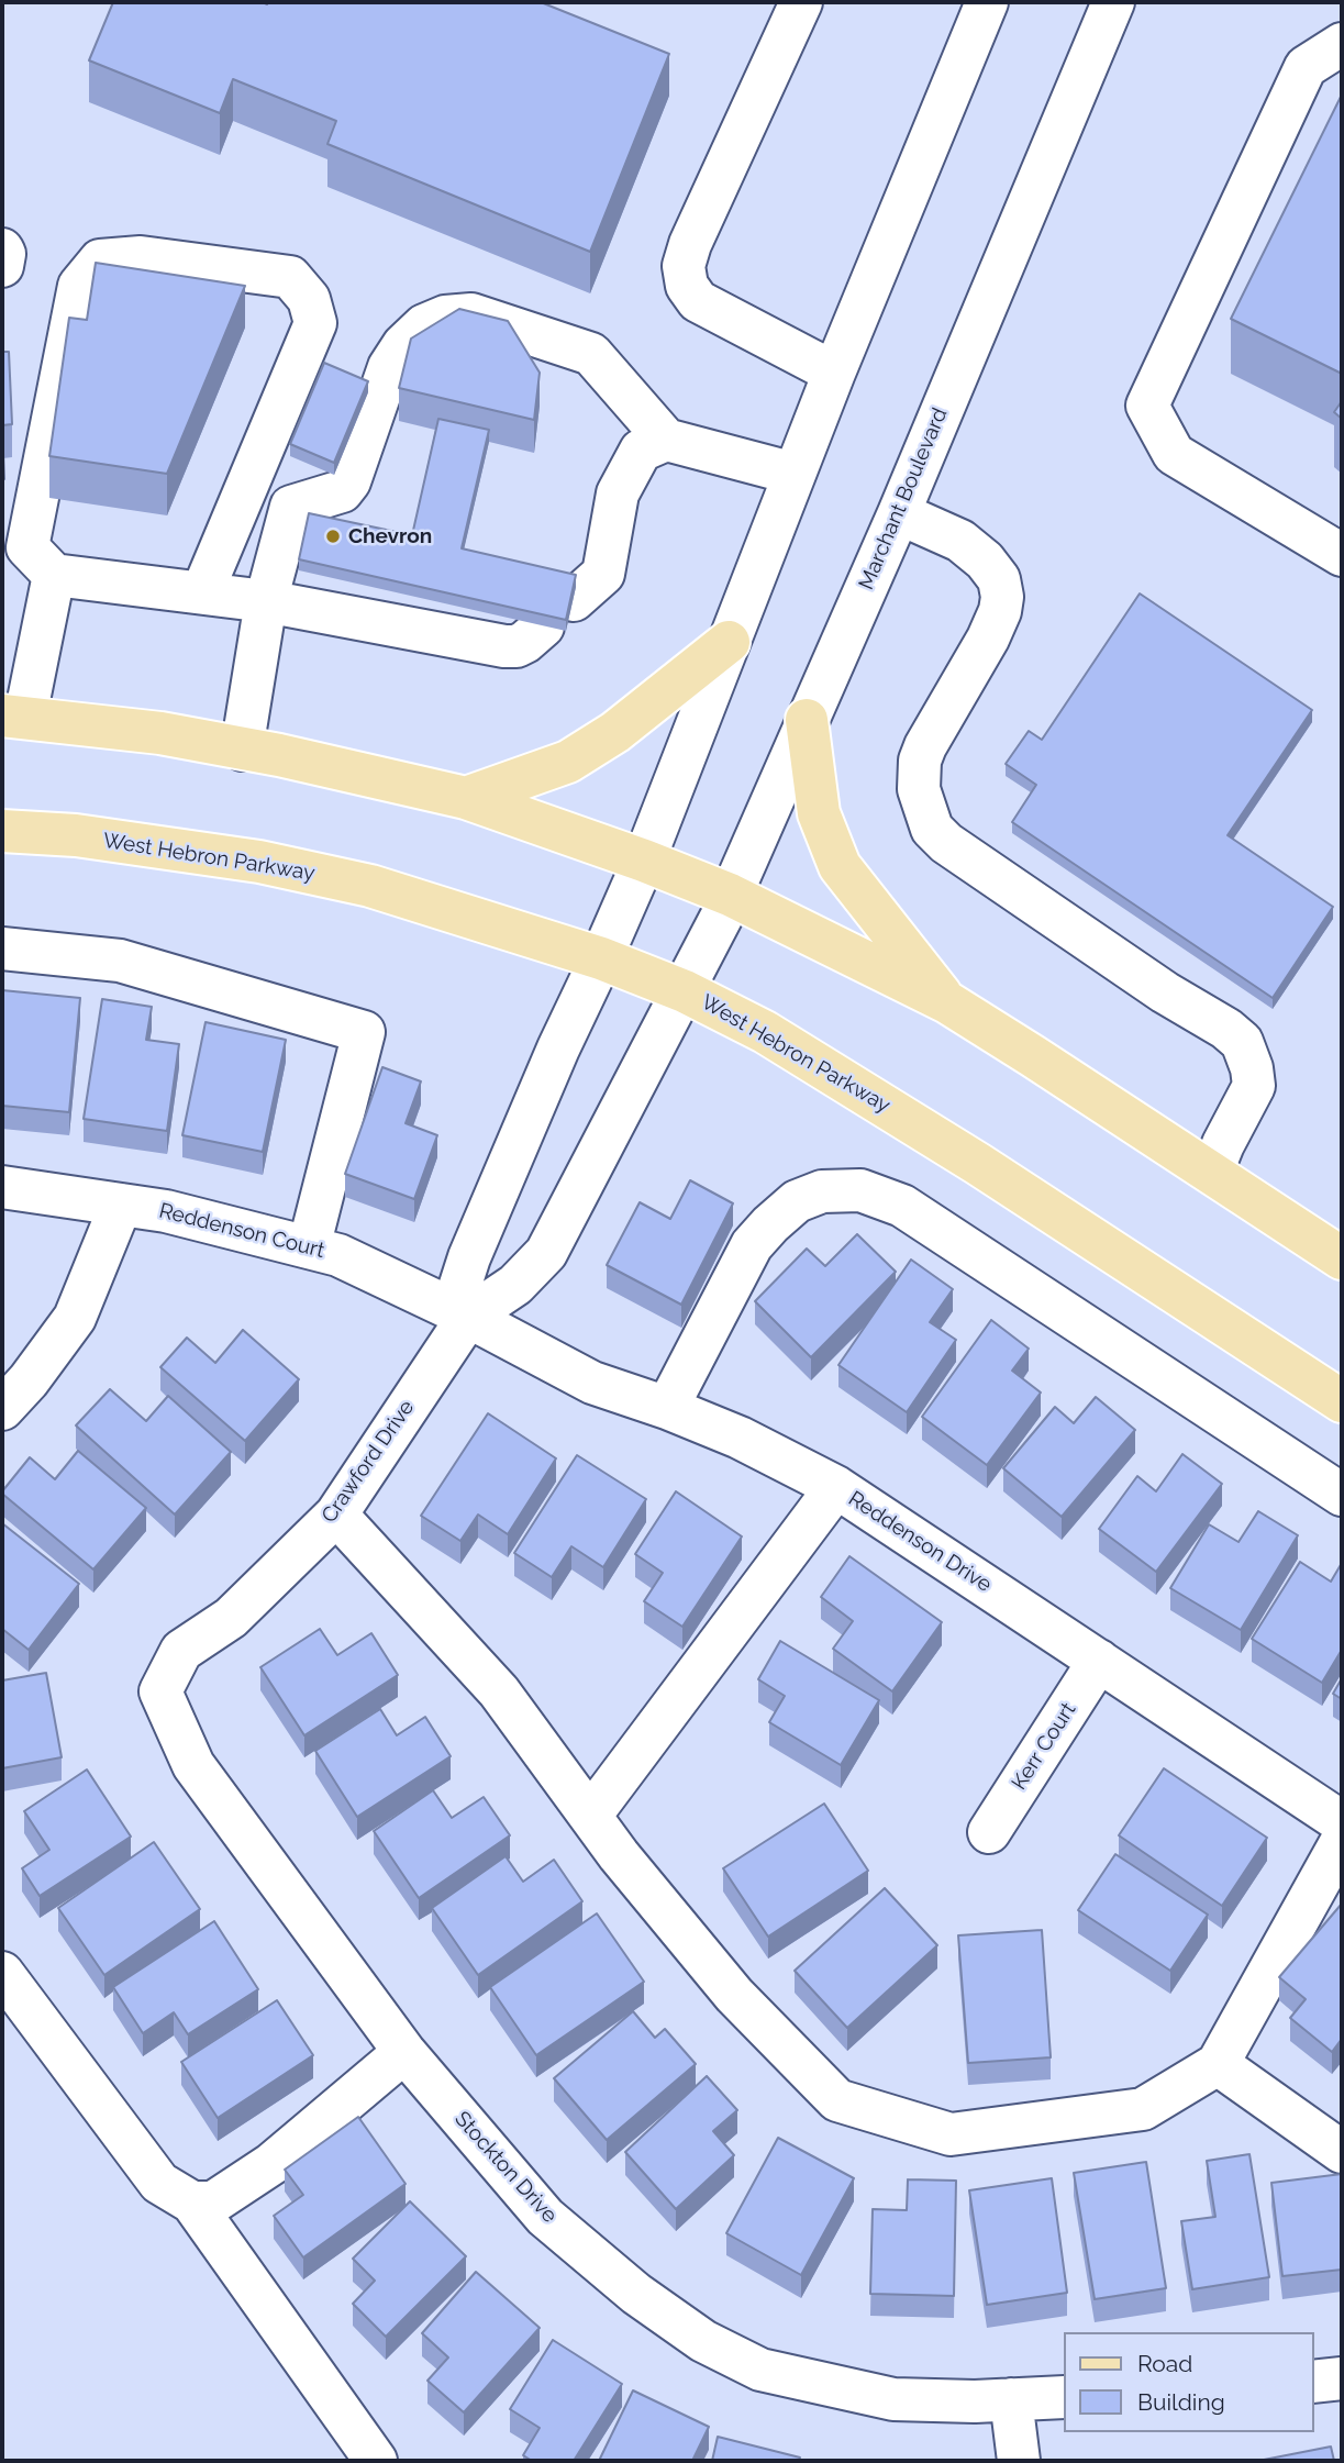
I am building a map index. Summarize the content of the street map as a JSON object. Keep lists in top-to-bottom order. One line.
{"streets":{"main road":["West Hebron Parkway"],"street":["Marchant Boulevard","Reddenson Court","Crawford Drive","Reddenson Drive","Kerr Court","Stockton Drive"]},"crossings":[["Marchant Boulevard","West Hebron Parkway"],["Marchant Boulevard","Crawford Drive"],["West Hebron Parkway","Crawford Drive"],["Reddenson Court","Crawford Drive"],["Reddenson Court","Reddenson Drive"],["Crawford Drive","Reddenson Drive"],["Crawford Drive","Stockton Drive"],["Reddenson Drive","Kerr Court"]],"places":["Chevron"],"legend":["Road","Building"]}
